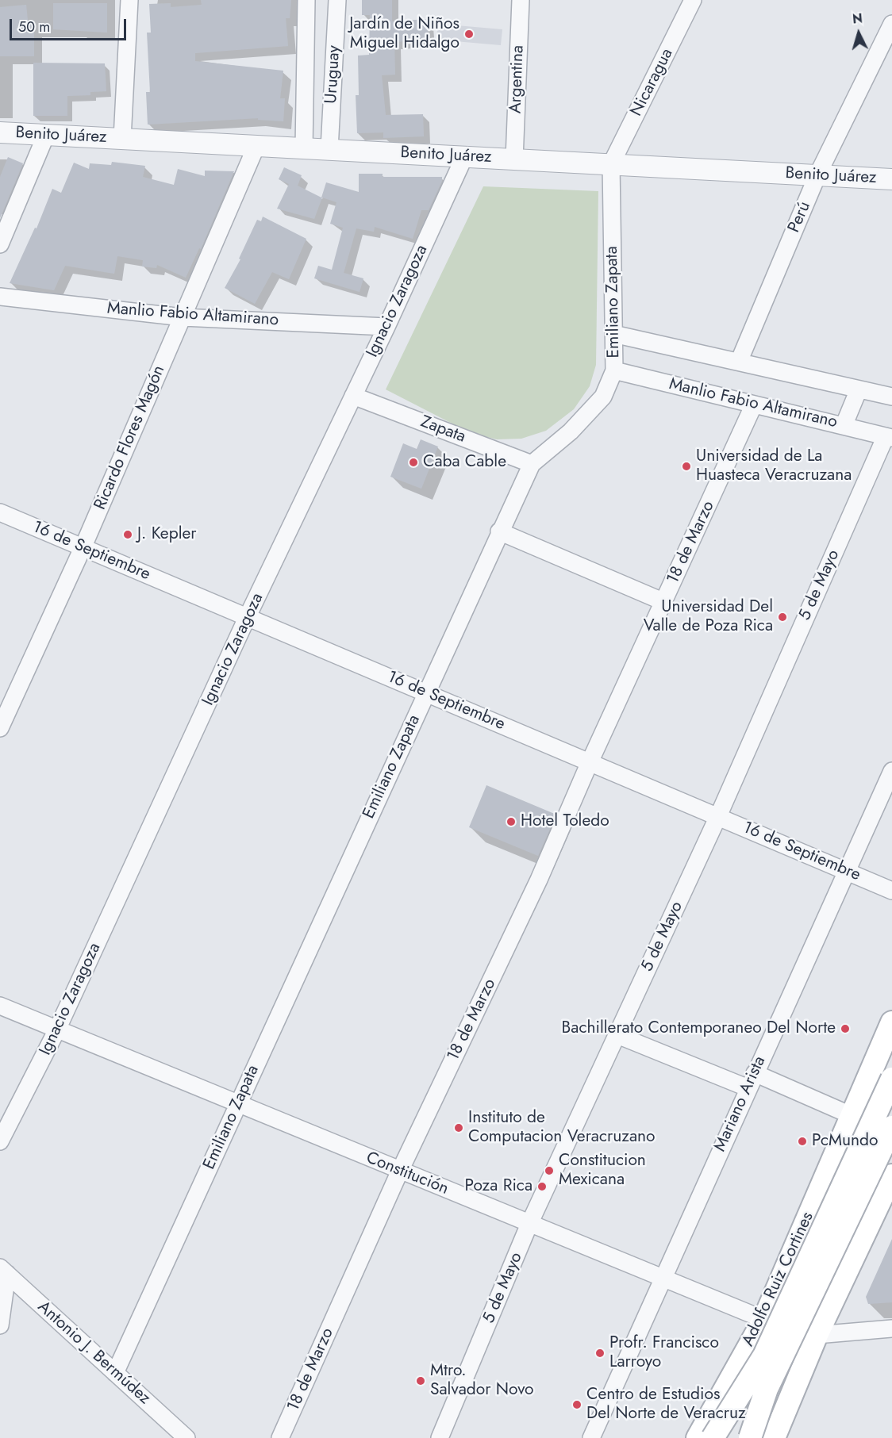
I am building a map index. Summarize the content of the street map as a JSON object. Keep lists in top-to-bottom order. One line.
{"streets":{"main road":["Adolfo Ruiz Cortines"],"street":["Uruguay","Argentina","Nicaragua","Benito Juárez","Perú","Ignacio Zaragoza","Emiliano Zapata","Manlio Fabio Altamirano","Zapata","Ricardo Flores Magón","18 de Marzo","16 de Septiembre","5 de Mayo","Mariano Arista","Constitución","Antonio J. Bermúdez"]},"crossings":[["Uruguay","Benito Juárez"],["Argentina","Benito Juárez"],["Nicaragua","Benito Juárez"],["Nicaragua","Emiliano Zapata"],["Benito Juárez","Perú"],["Benito Juárez","Ignacio Zaragoza"],["Benito Juárez","Emiliano Zapata"],["Benito Juárez","Ricardo Flores Magón"],["Ignacio Zaragoza","Manlio Fabio Altamirano"],["Ignacio Zaragoza","Zapata"],["Ignacio Zaragoza","16 de Septiembre"],["Ignacio Zaragoza","Constitución"],["Emiliano Zapata","Manlio Fabio Altamirano"],["Emiliano Zapata","Zapata"],["Emiliano Zapata","18 de Marzo"],["Emiliano Zapata","16 de Septiembre"],["Emiliano Zapata","Constitución"],["Emiliano Zapata","Antonio J. Bermúdez"],["Manlio Fabio Altamirano","Ricardo Flores Magón"],["Manlio Fabio Altamirano","18 de Marzo"],["Manlio Fabio Altamirano","5 de Mayo"],["Ricardo Flores Magón","16 de Septiembre"],["18 de Marzo","16 de Septiembre"],["18 de Marzo","Constitución"],["16 de Septiembre","5 de Mayo"],["16 de Septiembre","Mariano Arista"],["5 de Mayo","Constitución"],["Mariano Arista","Constitución"],["Constitución","Adolfo Ruiz Cortines"]],"places":["Jardín de Niños Miguel Hidalgo","Caba Cable","Universidad de La Huasteca Veracruzana","J. Kepler","Universidad Del Valle de Poza Rica","Hotel Toledo","Bachillerato Contemporaneo Del Norte","Instituto de Computacion Veracruzano","PcMundo","Constitucion Mexicana","Poza Rica","Profr. Francisco Larroyo","Mtro. Salvador Novo","Centro de Estudios Del Norte de Veracruz"],"scale_bar":"50 m","north":"top"}
